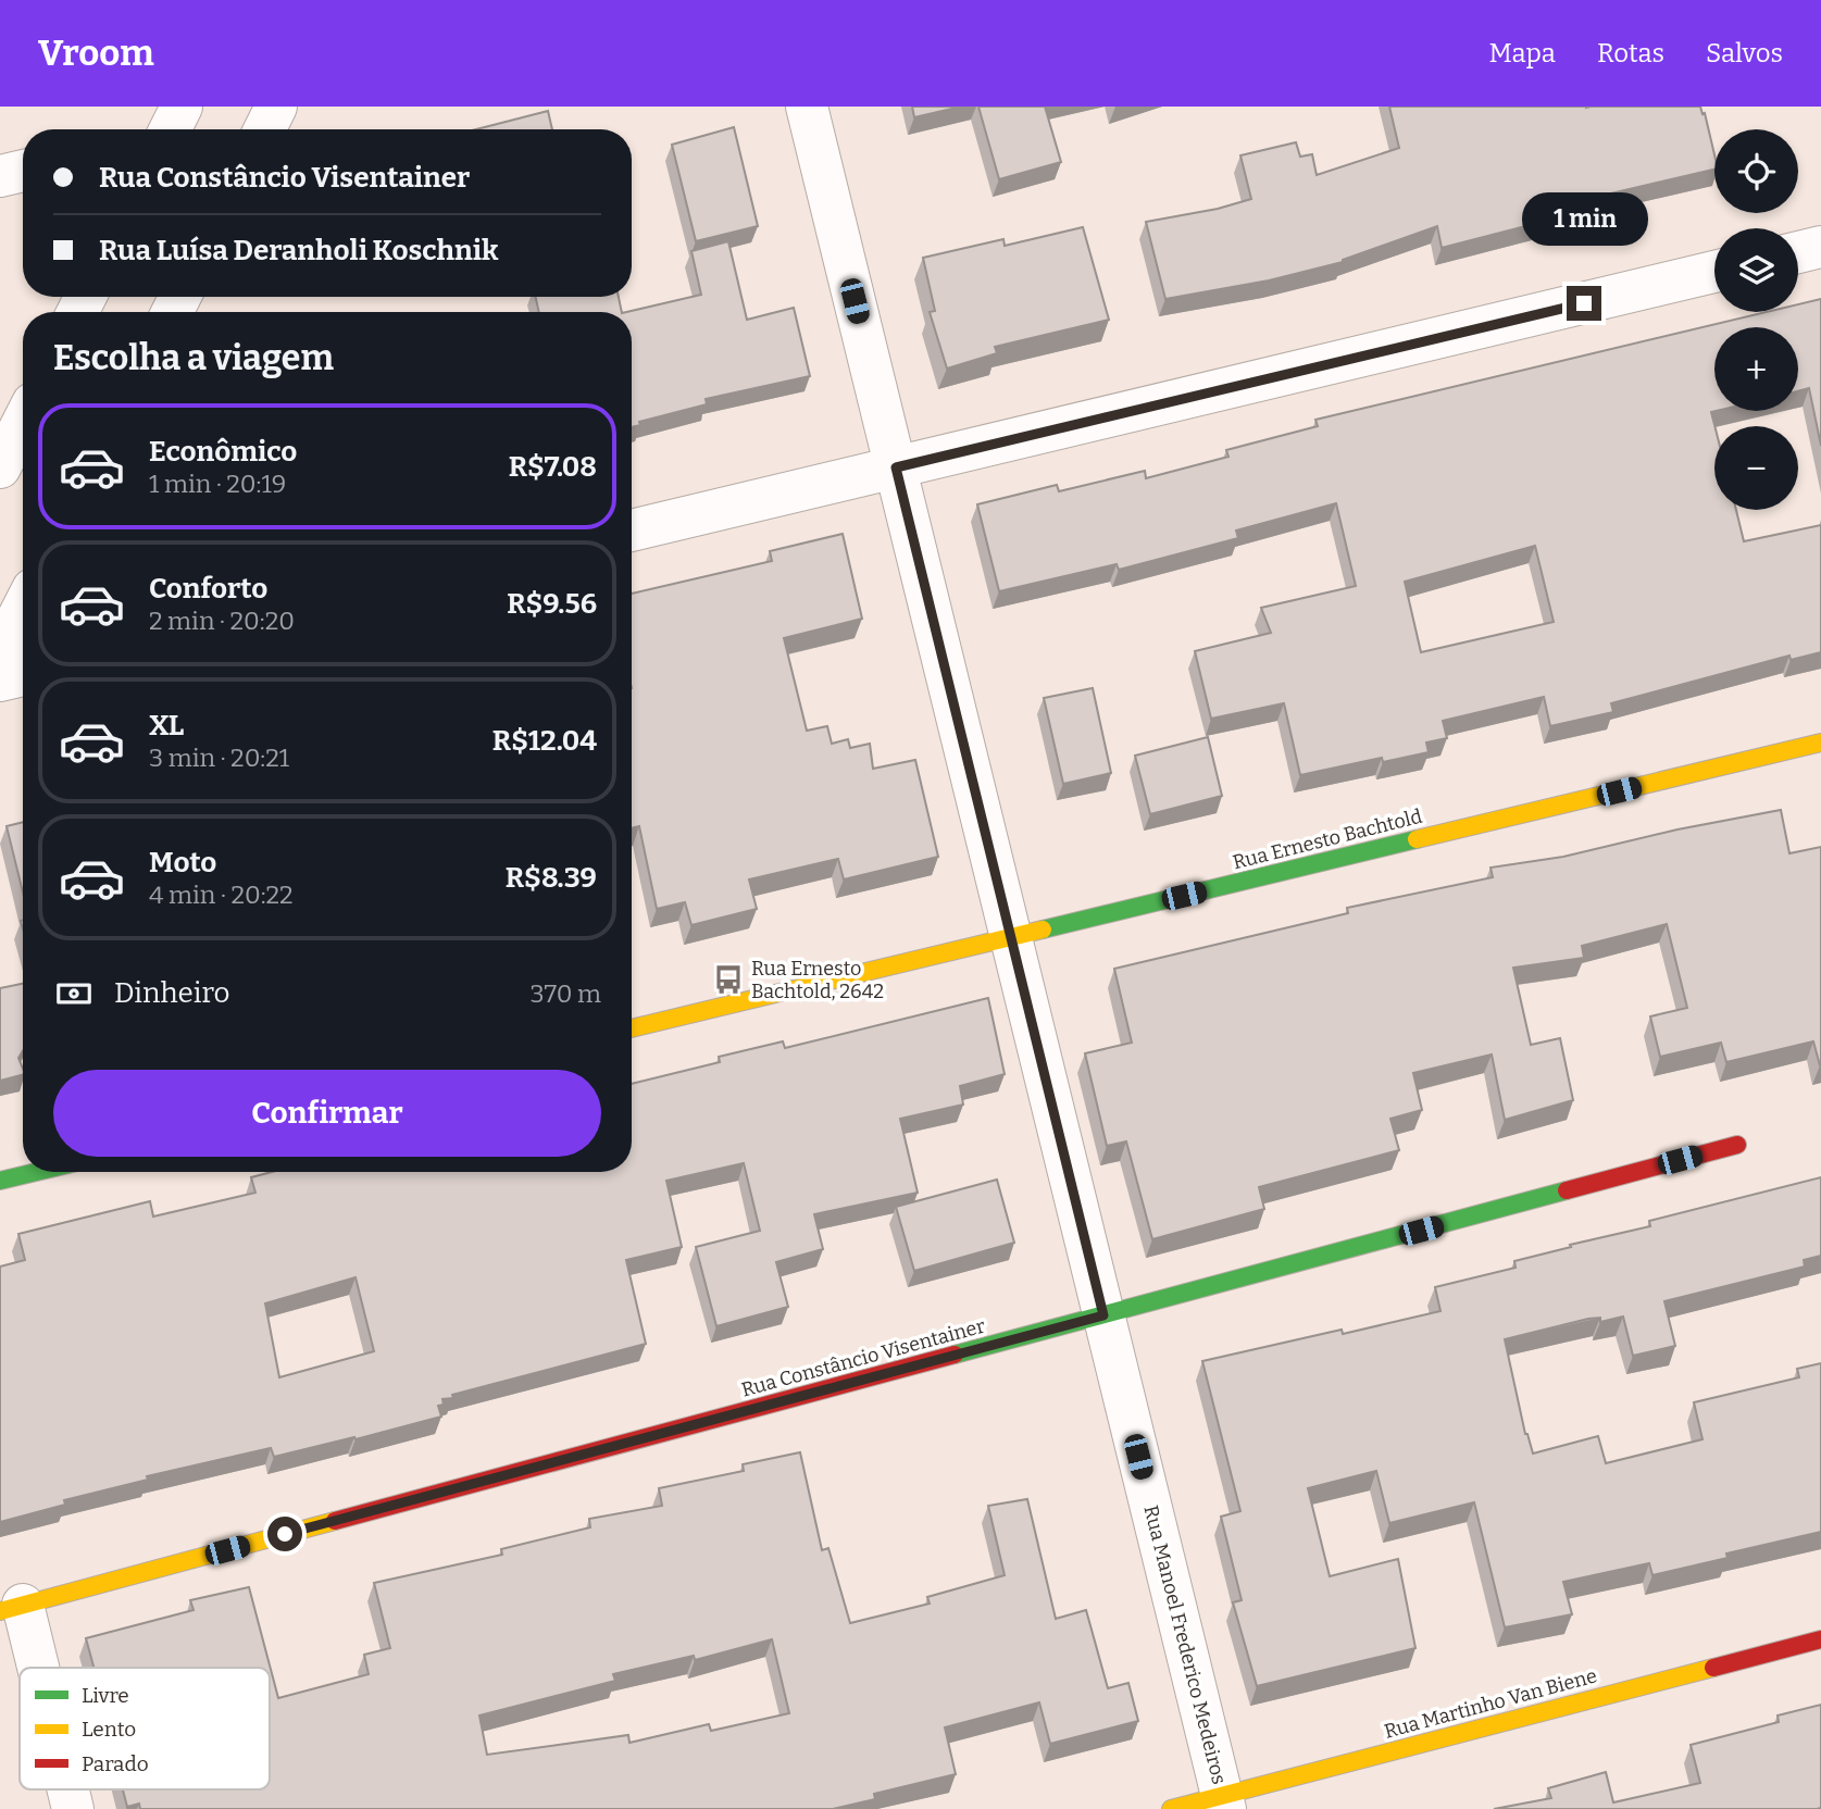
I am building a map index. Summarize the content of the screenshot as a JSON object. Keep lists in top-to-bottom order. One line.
{"streets":{"street":["Rua Ernesto Bachtold","Rua Constâncio Visentainer","Rua Manoel Frederico Medeiros","Rua Martinho Van Biene"]},"crossings":[["Rua Ernesto Bachtold","Rua Manoel Frederico Medeiros"],["Rua Constâncio Visentainer","Rua Manoel Frederico Medeiros"],["Rua Manoel Frederico Medeiros","Rua Martinho Van Biene"]],"places":{"bus stop":["Rua Ernesto Bachtold, 2642"]},"legend":["Livre","Lento","Parado"],"page":{"header":"Vroom","nav":["Mapa","Rotas","Salvos"],"map_buttons":["+","−"],"banner":["Rua Constâncio Visentainer","Rua Luísa Deranholi Koschnik"],"bubble":"1 min","heading":"Escolha a viagem","list":[{"name":"Econômico","note":"1 min · 20:19","value":"R$7.08"},{"name":"Conforto","note":"2 min · 20:20","value":"R$9.56"},{"name":"XL","note":"3 min · 20:21","value":"R$12.04"},{"name":"Moto","note":"4 min · 20:22","value":"R$8.39"}],"pay":["Dinheiro","370 m"],"buttons":"Confirmar"}}
